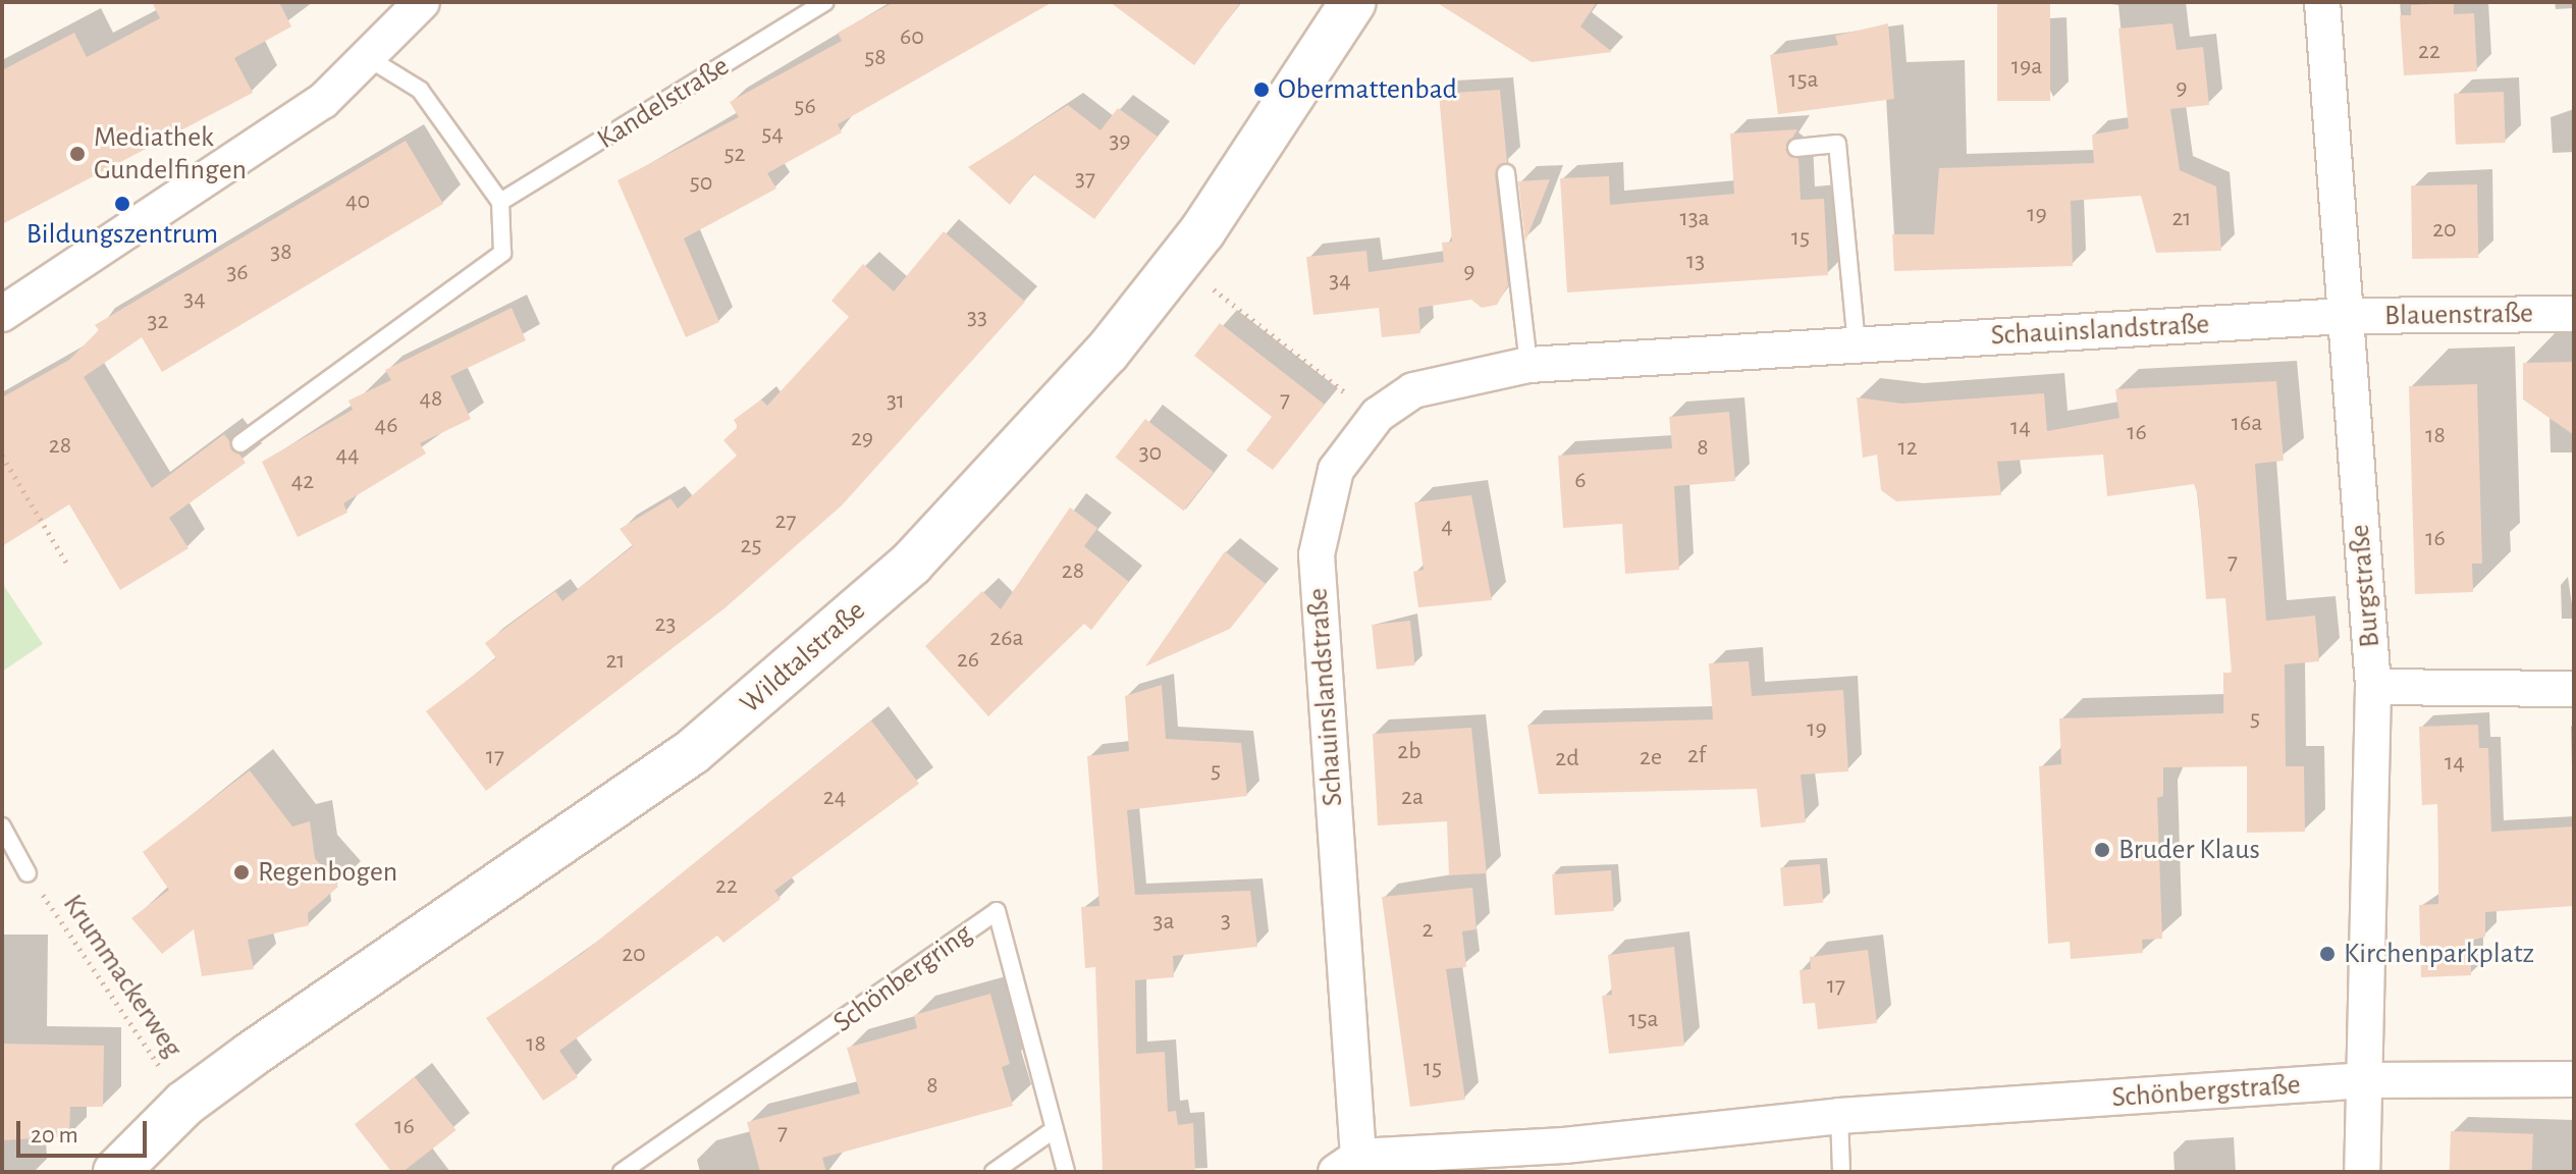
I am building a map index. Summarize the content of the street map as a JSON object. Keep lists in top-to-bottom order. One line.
{"streets":{"street":["Blauenstraße","Schauinslandstraße","Burgstraße","Wildtalstraße","Schönbergstraße"],"lane":["Kandelstraße","Schönbergring"],"path":["Krummackerweg"]},"crossings":[["Blauenstraße","Schauinslandstraße"],["Blauenstraße","Burgstraße"],["Schauinslandstraße","Burgstraße"],["Schauinslandstraße","Schönbergstraße"],["Burgstraße","Schönbergstraße"],["Wildtalstraße","Krummackerweg"]],"places":["Obermattenbad","Mediathek Gundelfingen","Bildungszentrum","Bruder Klaus","Regenbogen","Kirchenparkplatz"],"house_numbers":["60","22","58","19a","15a","9","56","54","39","52","37","50","40","19","13a","21","20","15","38","13","9","36","34","34","33","32","48","7","31","16a","46","14","16","18","29","28","8","12","30","44","6","42","27","4","16","25","7","28","23","26a","26","21","5","19","2b","2f","17","2e","2d","14","5","24","2a","22","3","3a","2","20","17","15a","18","15","8","16","7"],"scale_bar":"20 m"}
